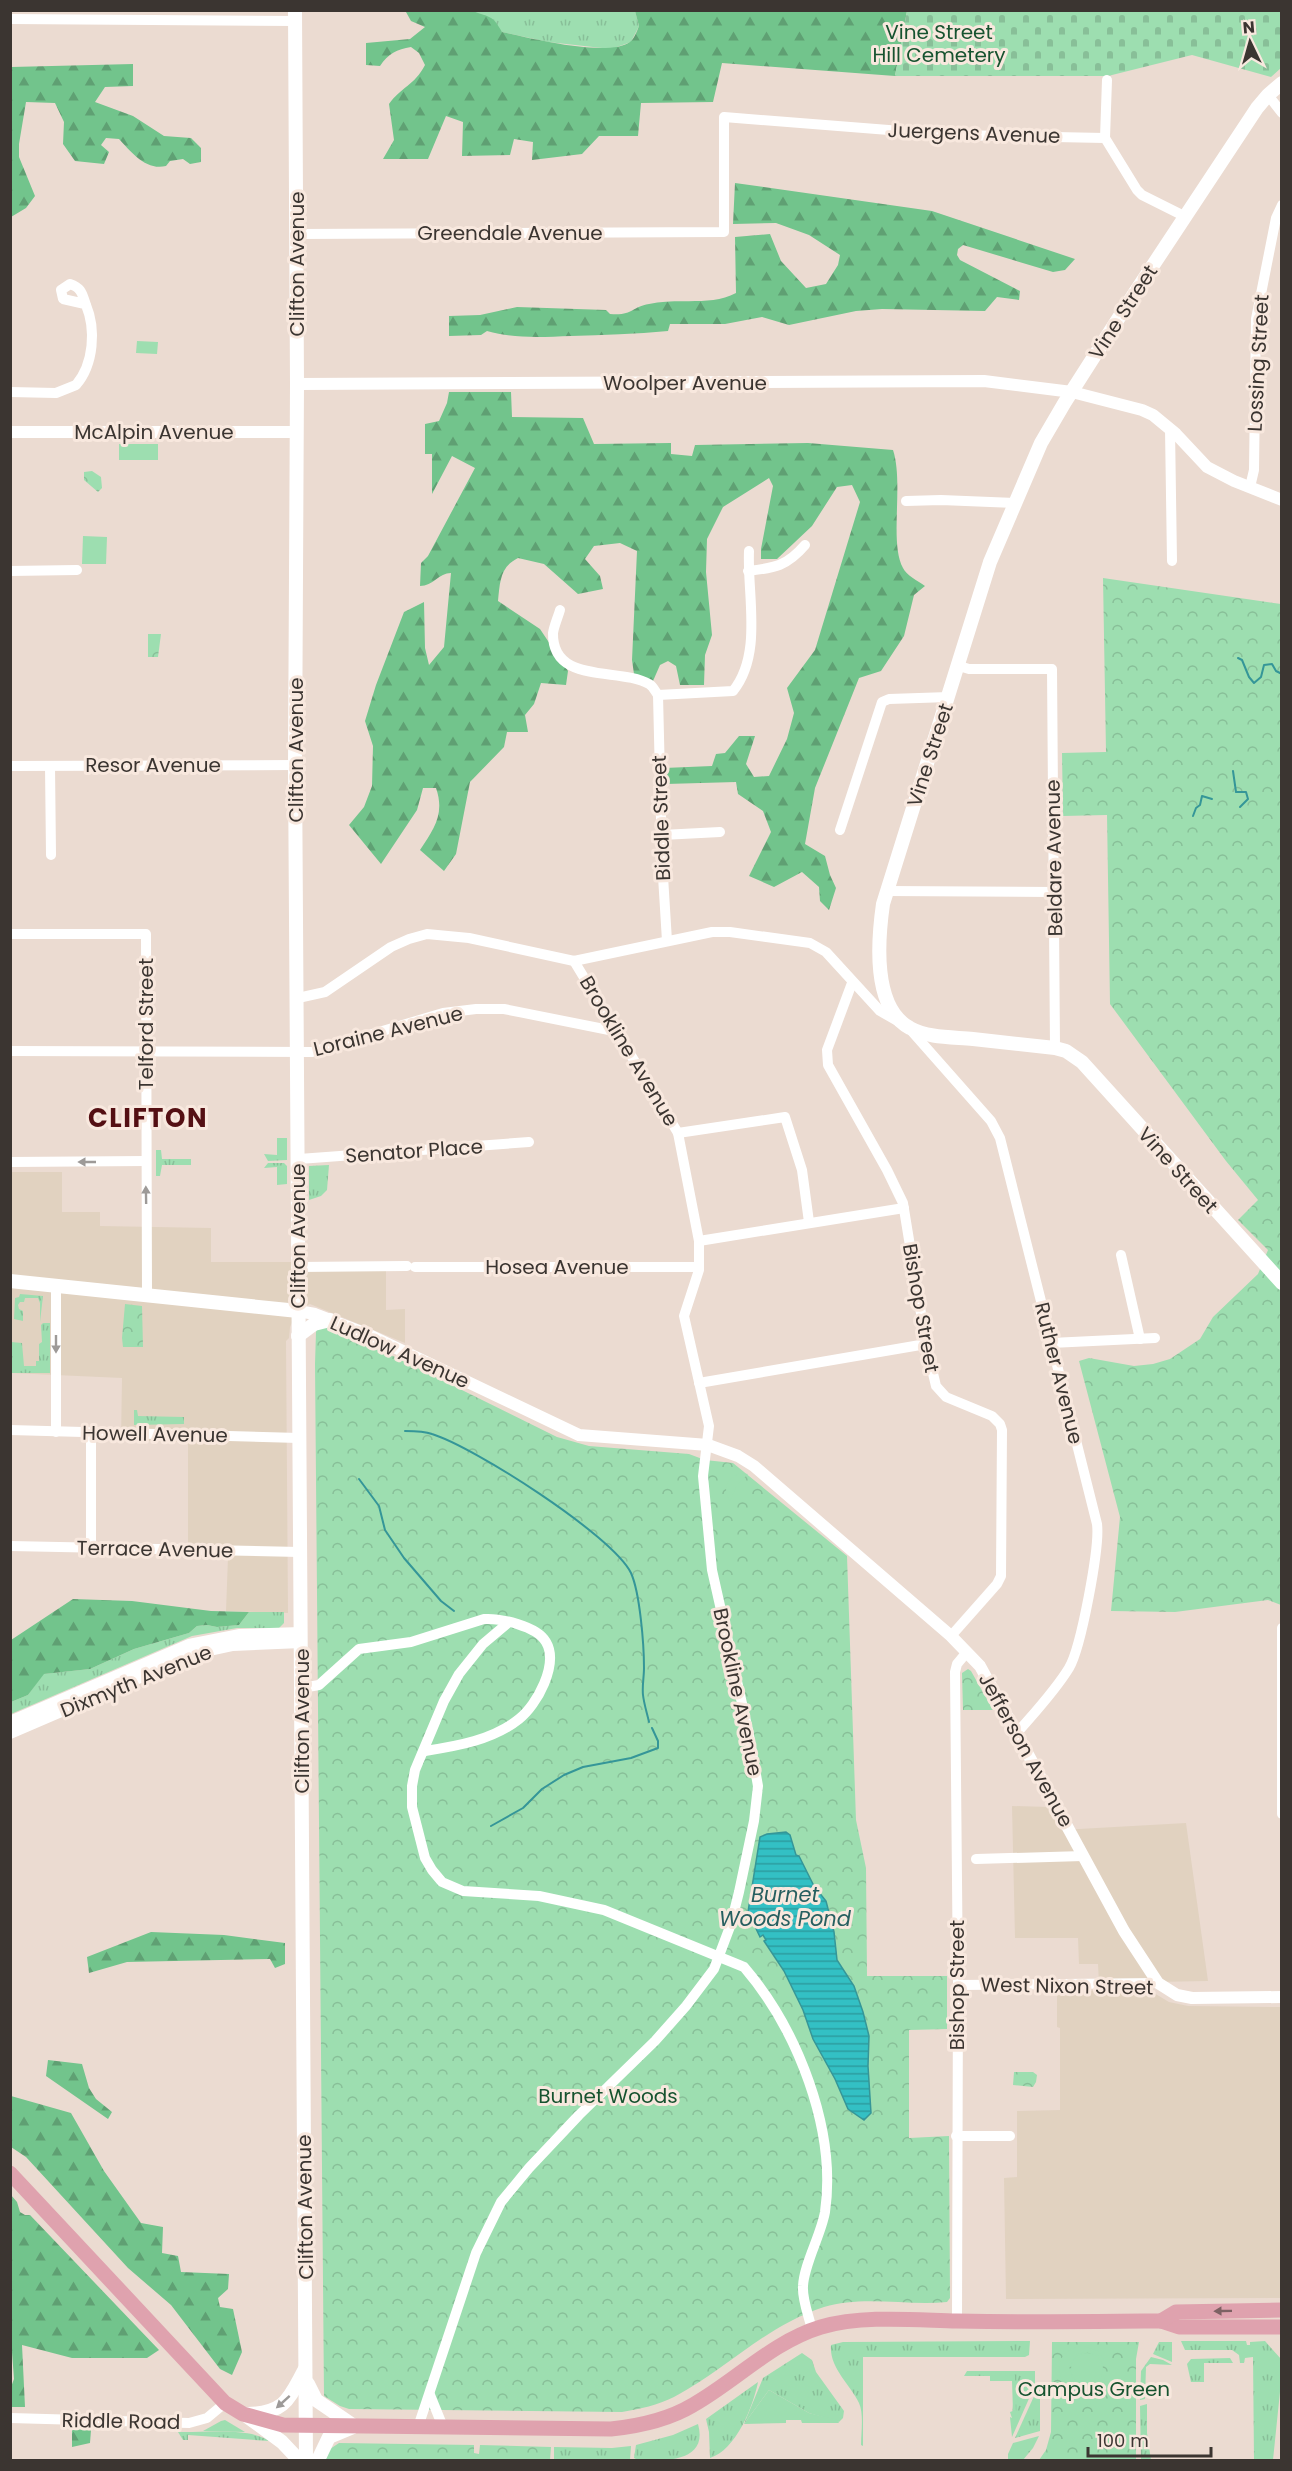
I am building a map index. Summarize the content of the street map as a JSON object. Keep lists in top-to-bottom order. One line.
{"streets":{"main road":["Clifton Avenue","Vine Street","Ludlow Avenue"],"street":["Juergens Avenue","Greendale Avenue","Lossing Street","Woolper Avenue","McAlpin Avenue","Resor Avenue","Biddle Street","Beldare Avenue","Telford Street","Loraine Avenue","Brookline Avenue","Senator Place","Hosea Avenue","Bishop Street","Ruther Avenue","Howell Avenue","Terrace Avenue","Dixmyth Avenue","Jefferson Avenue","West Nixon Street","Riddle Road"]},"crossings":[["Juergens Avenue","Greendale Avenue"],["Greendale Avenue","Clifton Avenue"],["Clifton Avenue","Woolper Avenue"],["Clifton Avenue","McAlpin Avenue"],["Clifton Avenue","Resor Avenue"],["Clifton Avenue","Loraine Avenue"],["Clifton Avenue","Senator Place"],["Clifton Avenue","Hosea Avenue"],["Clifton Avenue","Ludlow Avenue"],["Clifton Avenue","Howell Avenue"],["Clifton Avenue","Terrace Avenue"],["Clifton Avenue","Dixmyth Avenue"],["Vine Street","Woolper Avenue"],["Vine Street","Beldare Avenue"],["Vine Street","Ruther Avenue"],["Lossing Street","Woolper Avenue"],["Biddle Street","Ruther Avenue"],["Telford Street","Loraine Avenue"],["Telford Street","Ludlow Avenue"],["Loraine Avenue","Brookline Avenue"],["Brookline Avenue","Hosea Avenue"],["Brookline Avenue","Ludlow Avenue"],["Brookline Avenue","Ruther Avenue"],["Brookline Avenue","Jefferson Avenue"],["Bishop Street","Ruther Avenue"],["Bishop Street","Jefferson Avenue"],["Bishop Street","West Nixon Street"],["Ludlow Avenue","Jefferson Avenue"],["Ruther Avenue","Jefferson Avenue"],["Jefferson Avenue","West Nixon Street"]],"districts":["CLIFTON"],"water":["Burnet Woods Pond"],"parks":["Vine Street Hill Cemetery","Burnet Woods","Campus Green"],"scale_bar":"100 m","north":"top"}
